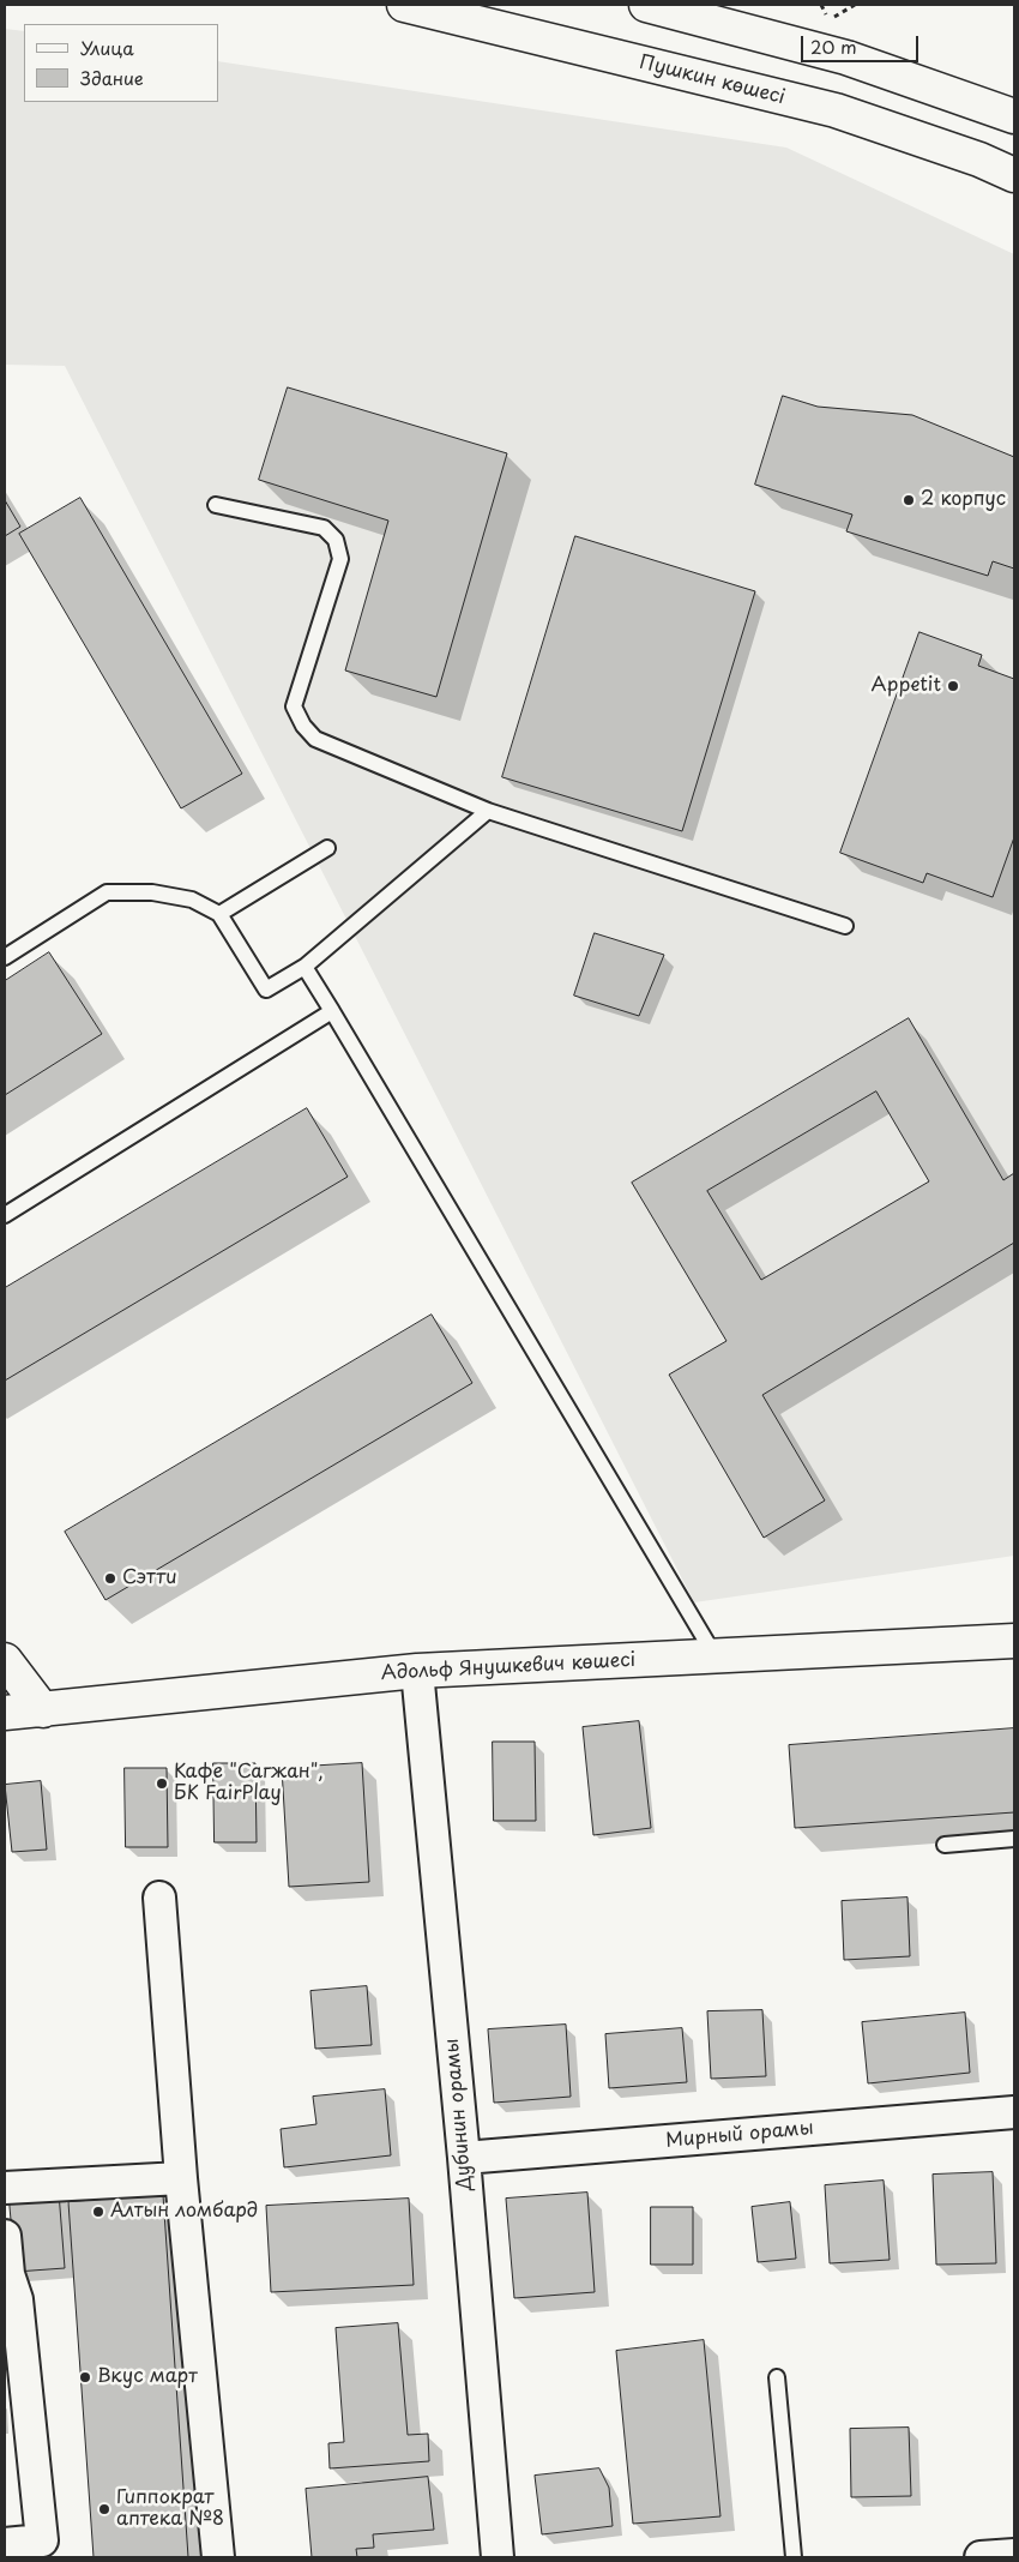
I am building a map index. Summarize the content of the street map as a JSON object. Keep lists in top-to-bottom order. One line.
{"streets":{"street":["Пушкин көшесі","Адольф Янушкевич көшесі","Дубинин орамы","Мирный орамы"]},"crossings":[["Адольф Янушкевич көшесі","Дубинин орамы"],["Дубинин орамы","Мирный орамы"]],"places":["2 корпус","Appetit","Сэтти","Кафе \"Сагжан\", БК FairPlay","Алтын ломбард","Вкус март","Гиппократ аптека №8"],"legend":["Улица","Здание"],"scale_bar":"20 m"}
